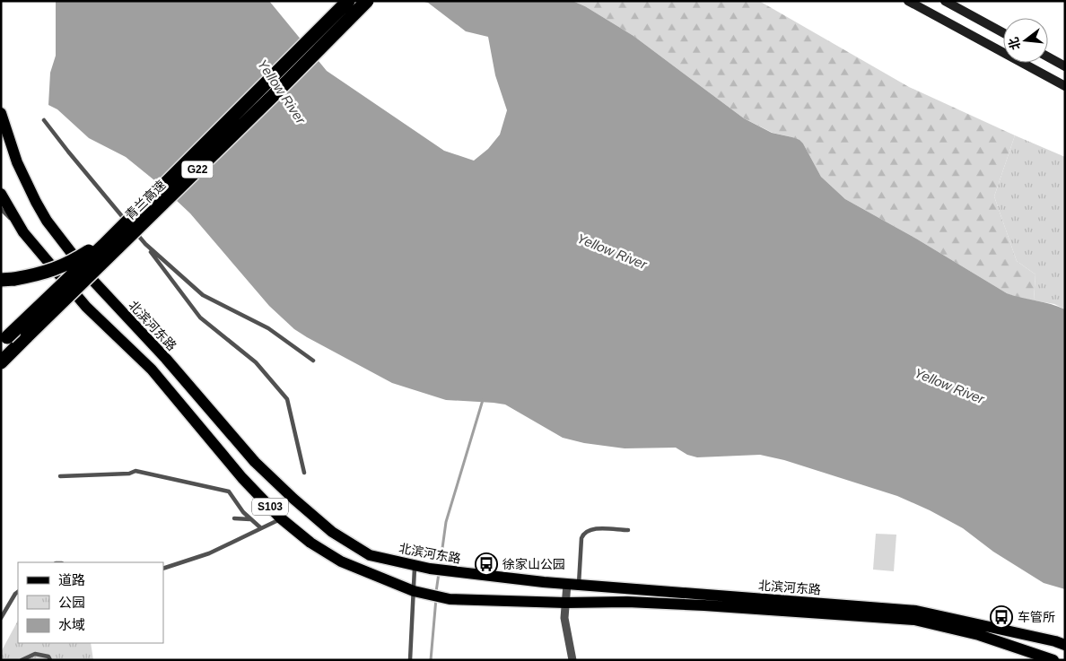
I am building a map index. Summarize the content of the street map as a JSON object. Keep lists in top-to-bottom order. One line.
{"streets":{"highway":["G22","青兰高速"],"main road":["北滨河东路","S103"]},"water":["Yellow River"],"places":{"bus stop":["徐家山公园","车管所"]},"legend":["道路","公园","水域"],"north":"left"}
